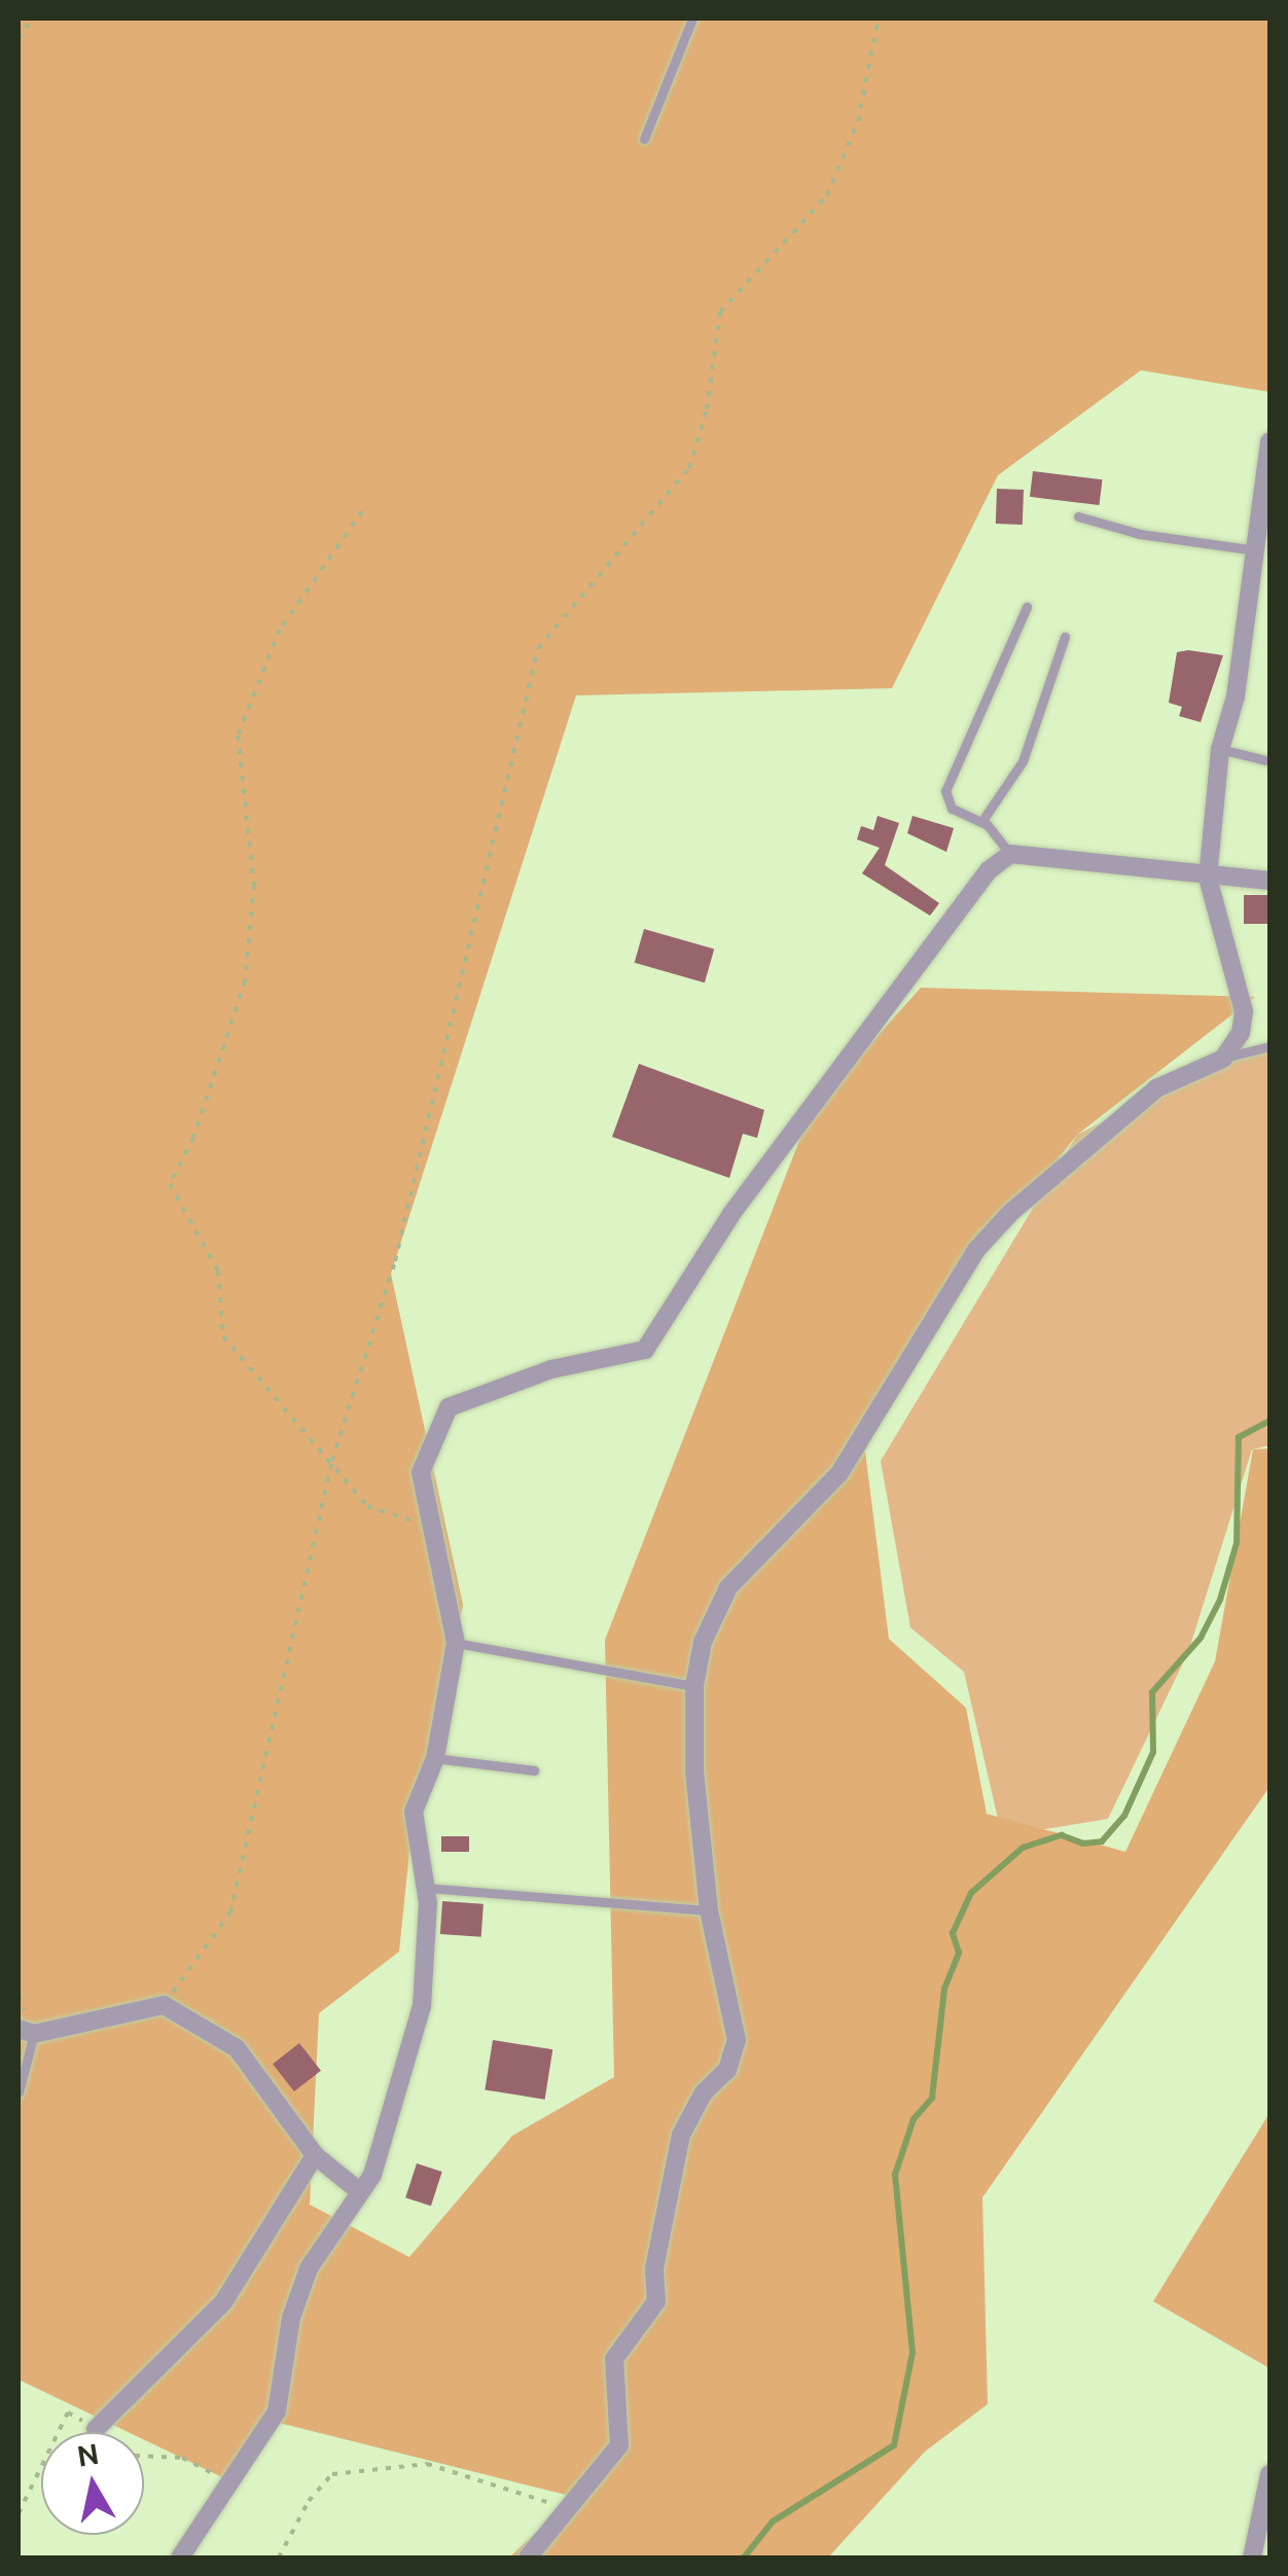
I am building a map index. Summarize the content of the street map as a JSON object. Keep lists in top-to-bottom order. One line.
{"north":"top"}
